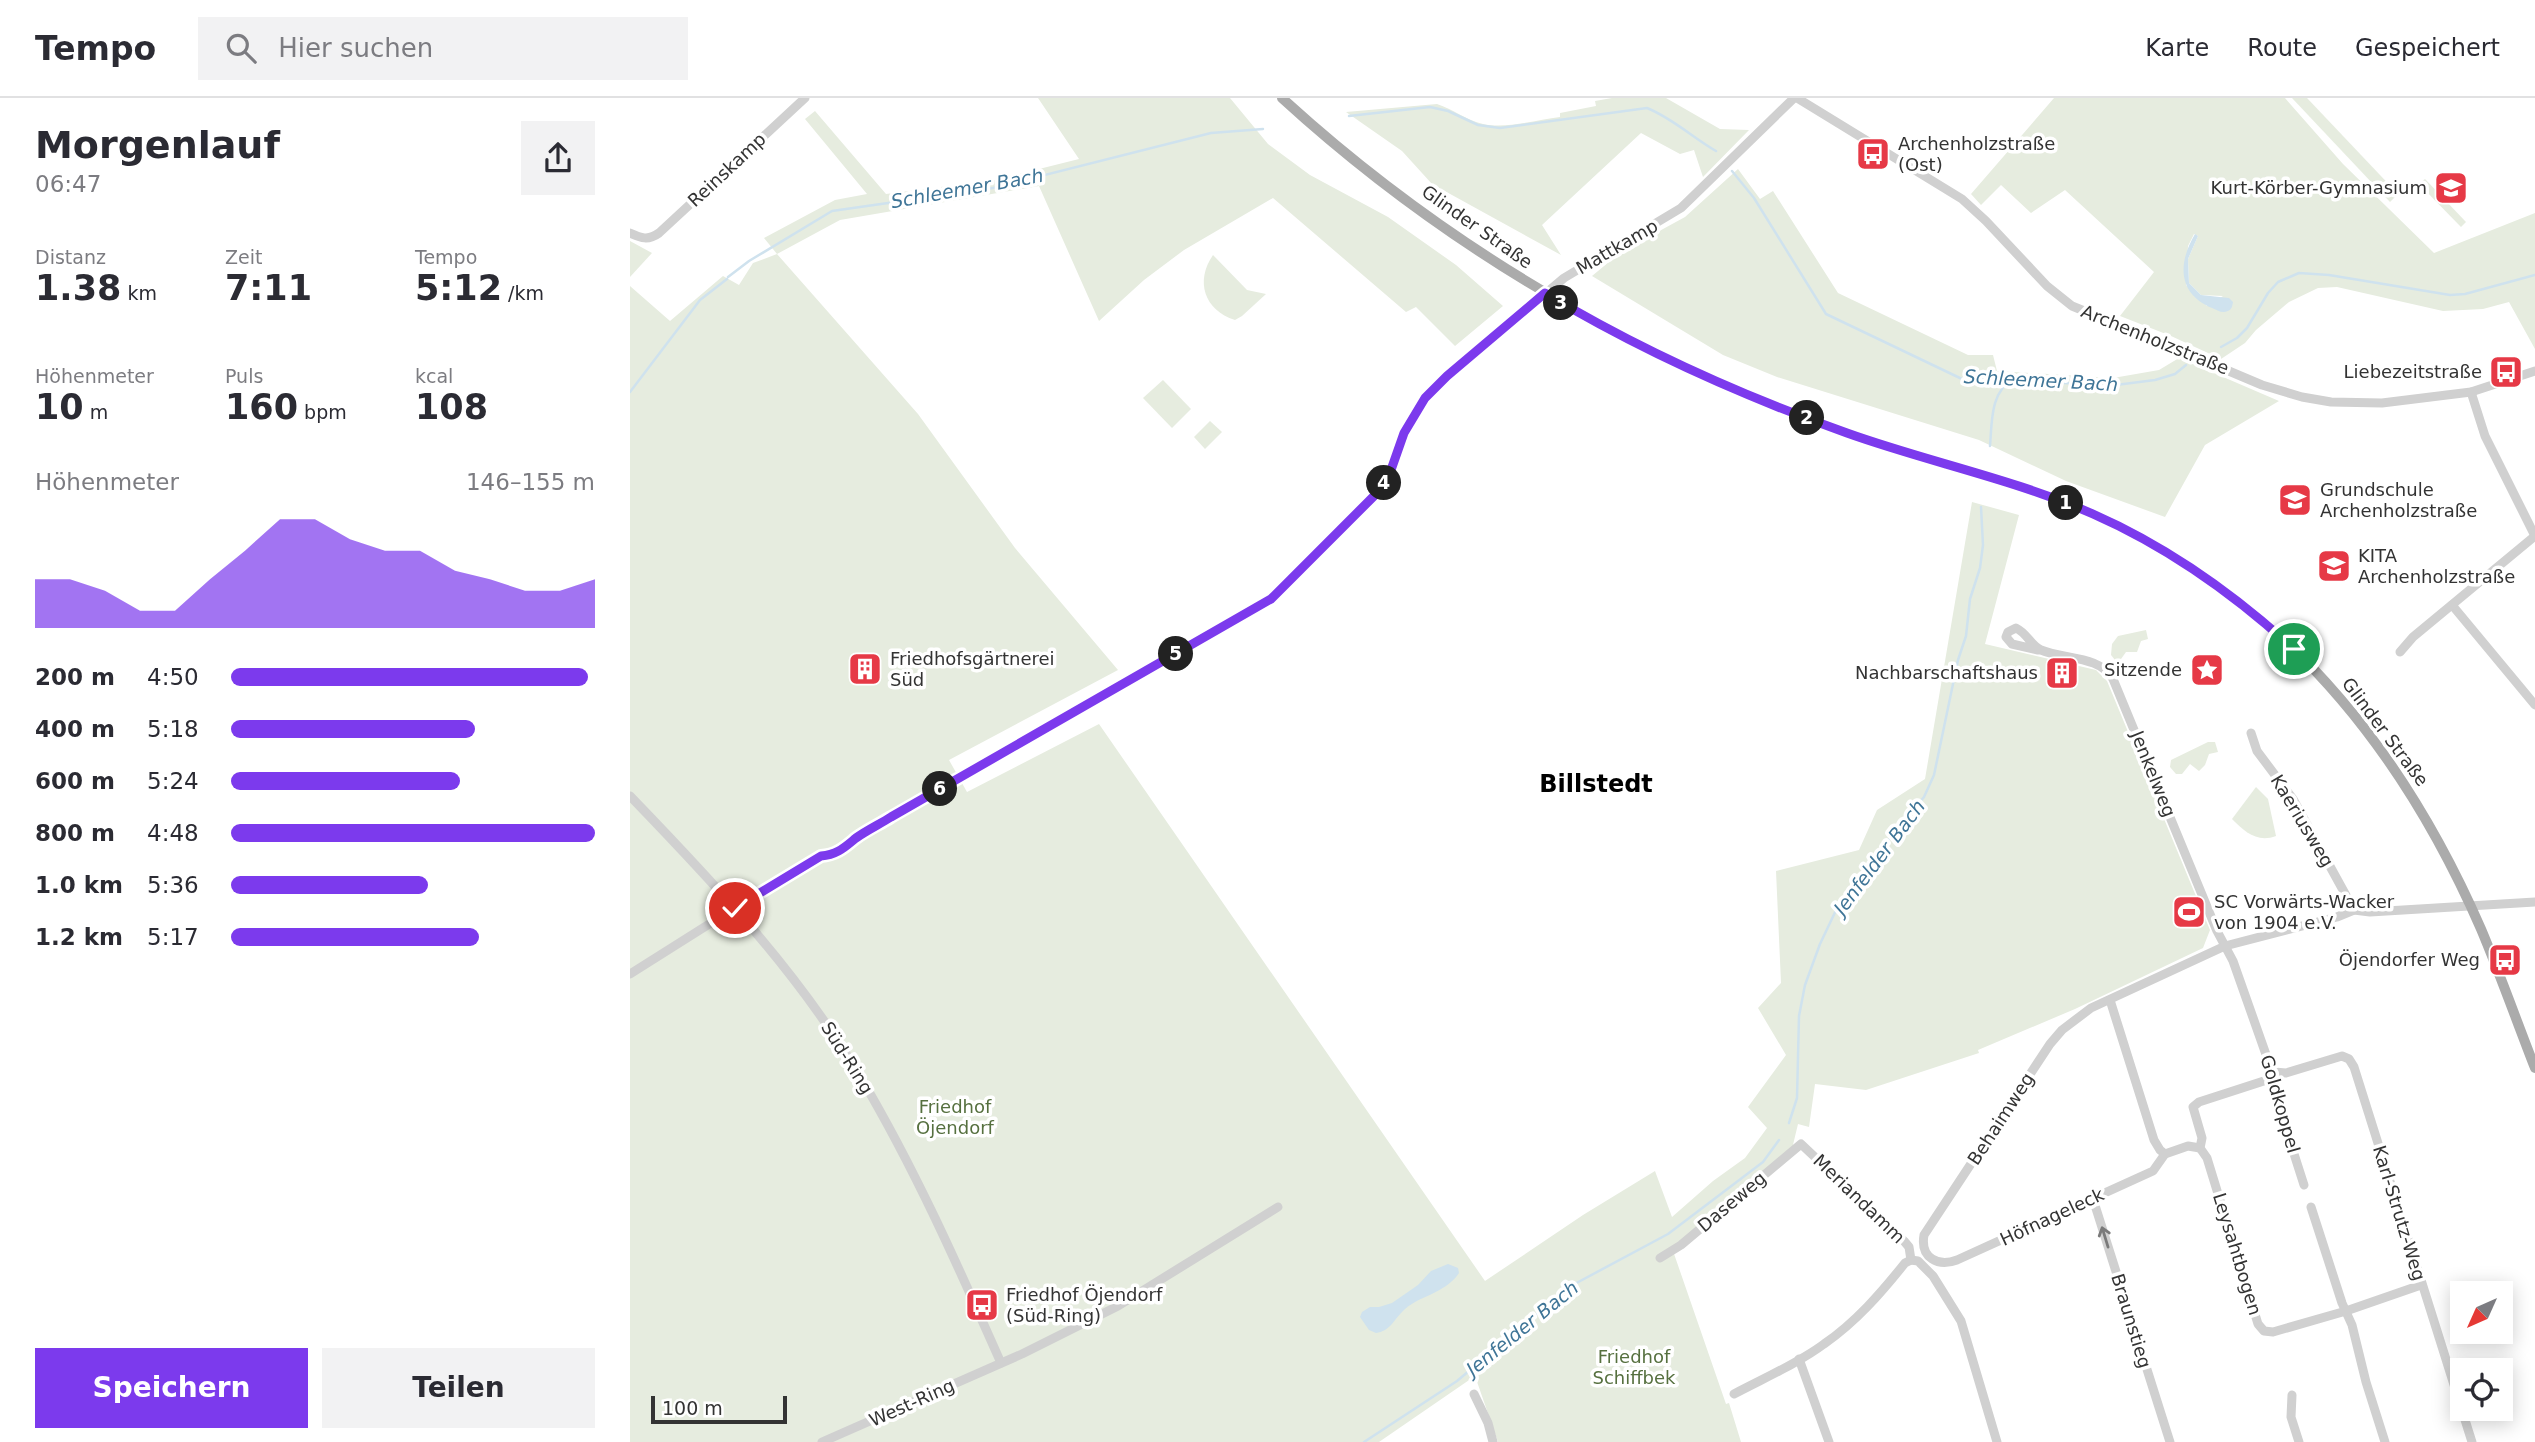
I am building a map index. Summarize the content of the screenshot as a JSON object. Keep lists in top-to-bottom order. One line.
{"streets":{"main road":["Glinder Straße"],"street":["Reinskamp","Mattkamp","Archenholzstraße","Jenkelweg","Kaeriusweg","Süd-Ring","Goldkoppel","Behaimweg","Meriandamm","Daseweg","Karl-Strutz-Weg","Höfnageleck","Leysahtbogen","Braunstieg","West-Ring"]},"crossings":[["Glinder Straße","Mattkamp"],["Mattkamp","Archenholzstraße"],["Mattkamp","Süd-Ring"],["Jenkelweg","Goldkoppel"],["Süd-Ring","West-Ring"],["Goldkoppel","Karl-Strutz-Weg"],["Goldkoppel","Leysahtbogen"],["Behaimweg","Höfnageleck"],["Meriandamm","Daseweg"],["Karl-Strutz-Weg","Leysahtbogen"],["Höfnageleck","Braunstieg"]],"one_way":["Braunstieg"],"districts":["Billstedt"],"water":["Schleemer Bach","Jenfelder Bach"],"parks":["Friedhof Öjendorf","Friedhof Schiffbek"],"places":{"bus stop":["Archenholzstraße (Ost)","Liebezeitstraße","Öjendorfer Weg","Friedhof Öjendorf (Süd-Ring)"],"school or university":["Kurt-Körber-Gymnasium","Grundschule Archenholzstraße","KITA Archenholzstraße"],"building":["Friedhofsgärtnerei Süd","Nachbarschaftshaus"],"place":["Sitzende"],"sports":["SC Vorwärts-Wacker von 1904 e.V."]},"scale_bar":"100 m","north":"bottom left","page":{"header":"Tempo","search":"Hier suchen","nav":["Karte","Route","Gespeichert"],"heading":["Morgenlauf","06:47"],"stats":[["Distanz","1.38 km"],["Zeit","7:11"],["Tempo","5:12 /km"],["Höhenmeter","10 m"],["Puls","160 bpm"],["kcal","108"]],"pins":["3","2","4","1","5","6"],"chart":["Höhenmeter","146–155 m"],"list":[{"name":"200 m","note":"4:50"},{"name":"400 m","note":"5:18"},{"name":"600 m","note":"5:24"},{"name":"800 m","note":"4:48"},{"name":"1.0 km","note":"5:36"},{"name":"1.2 km","note":"5:17"}],"buttons":["Speichern","Teilen"],"scale":"100 m"}}
